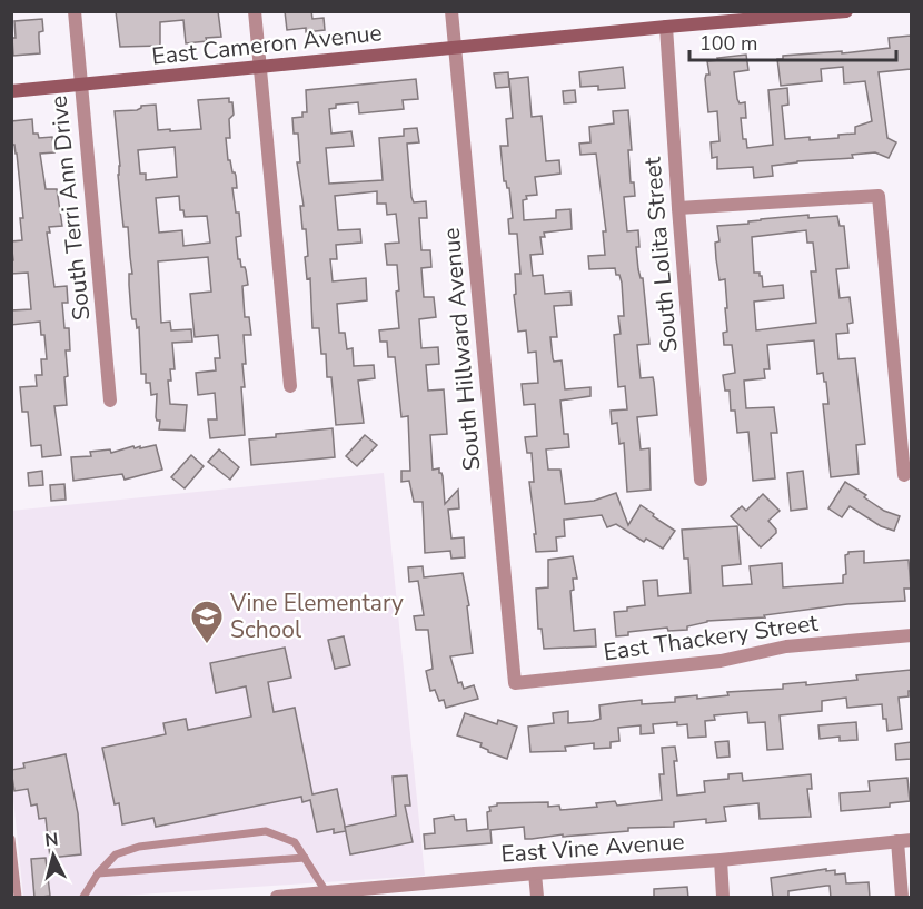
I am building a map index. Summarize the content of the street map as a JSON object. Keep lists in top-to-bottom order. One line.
{"streets":{"main road":["East Cameron Avenue"],"street":["South Terri Ann Drive","South Lolita Street","South Hillward Avenue","East Thackery Street","East Vine Avenue"]},"crossings":[["East Cameron Avenue","South Terri Ann Drive"],["East Cameron Avenue","South Lolita Street"],["East Cameron Avenue","South Hillward Avenue"],["South Hillward Avenue","East Thackery Street"]],"places":{"school or university":["Vine Elementary School"]},"scale_bar":"100 m","north":"top"}
